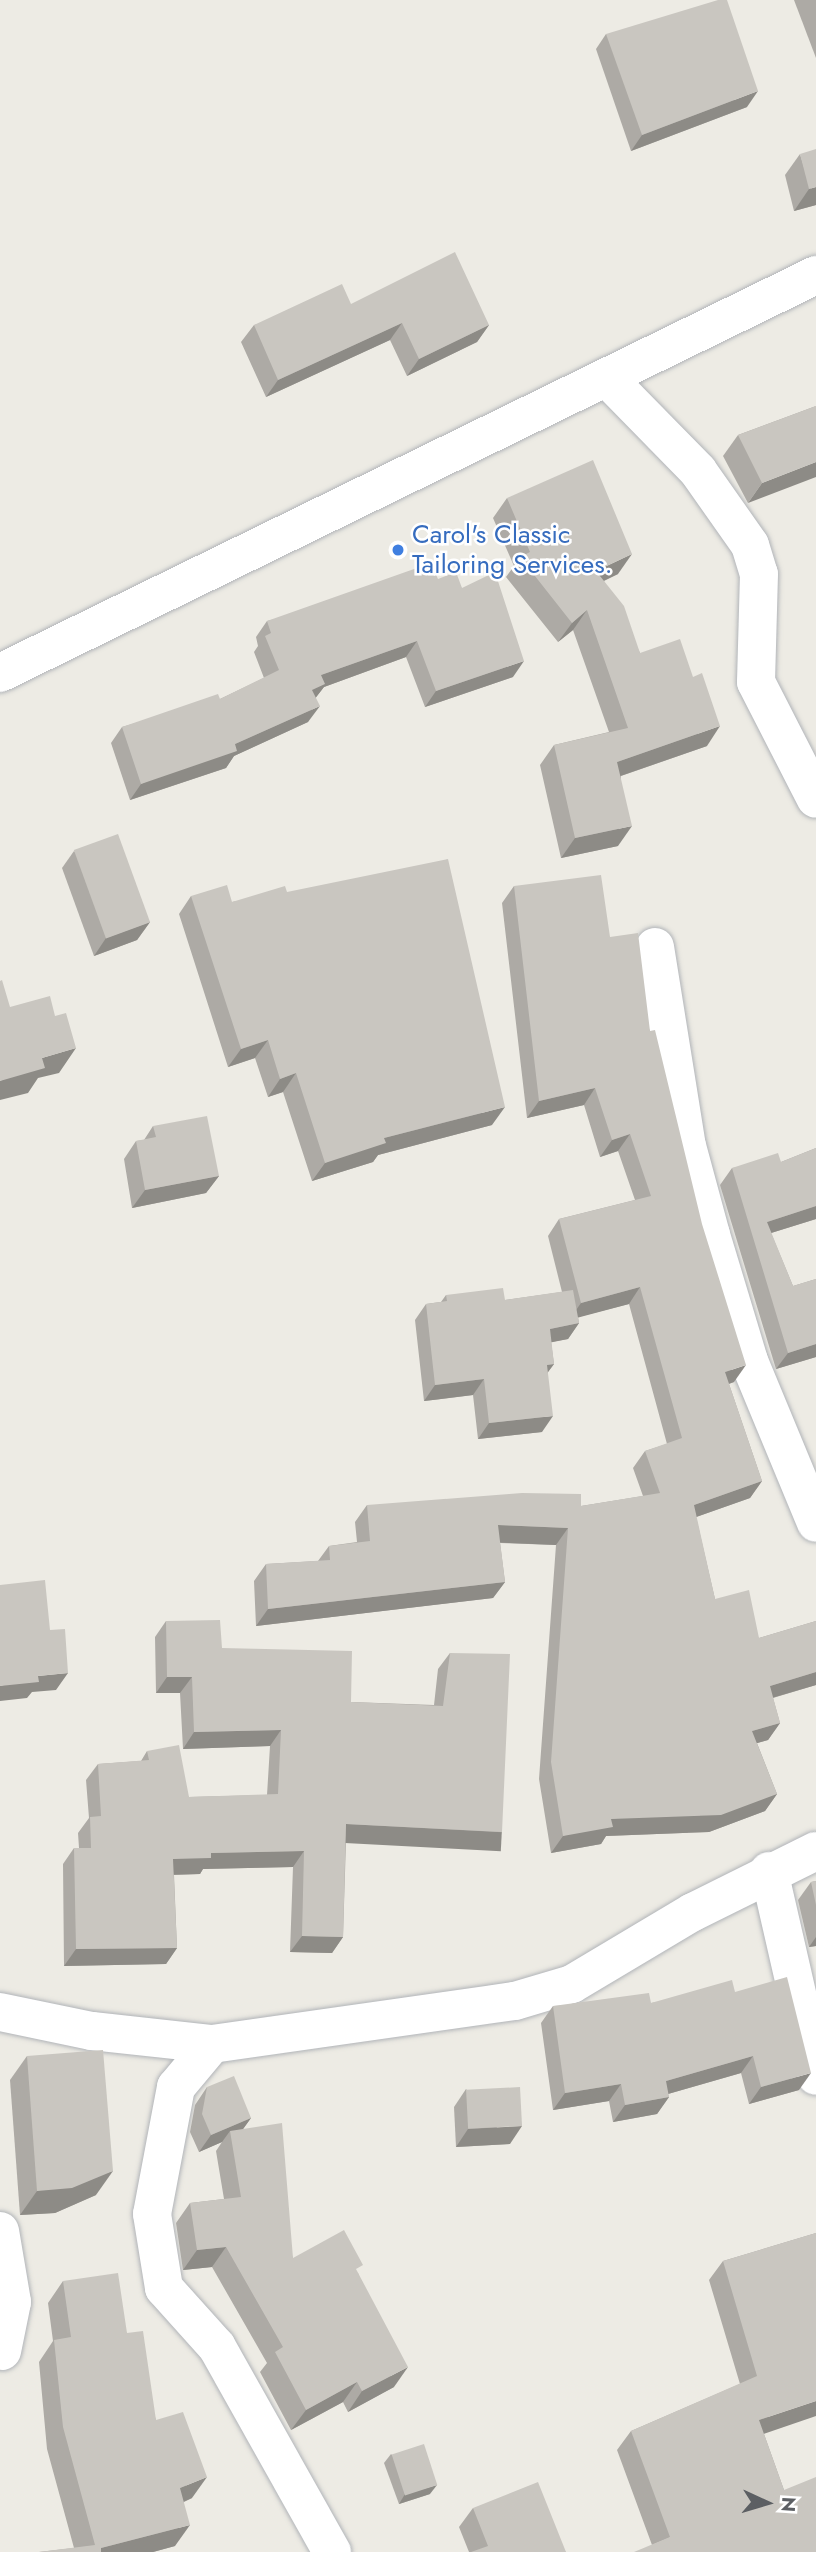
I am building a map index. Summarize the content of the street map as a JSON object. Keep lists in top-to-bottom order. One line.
{"places":["Carol's Classic Tailoring Services."],"north":"right"}
